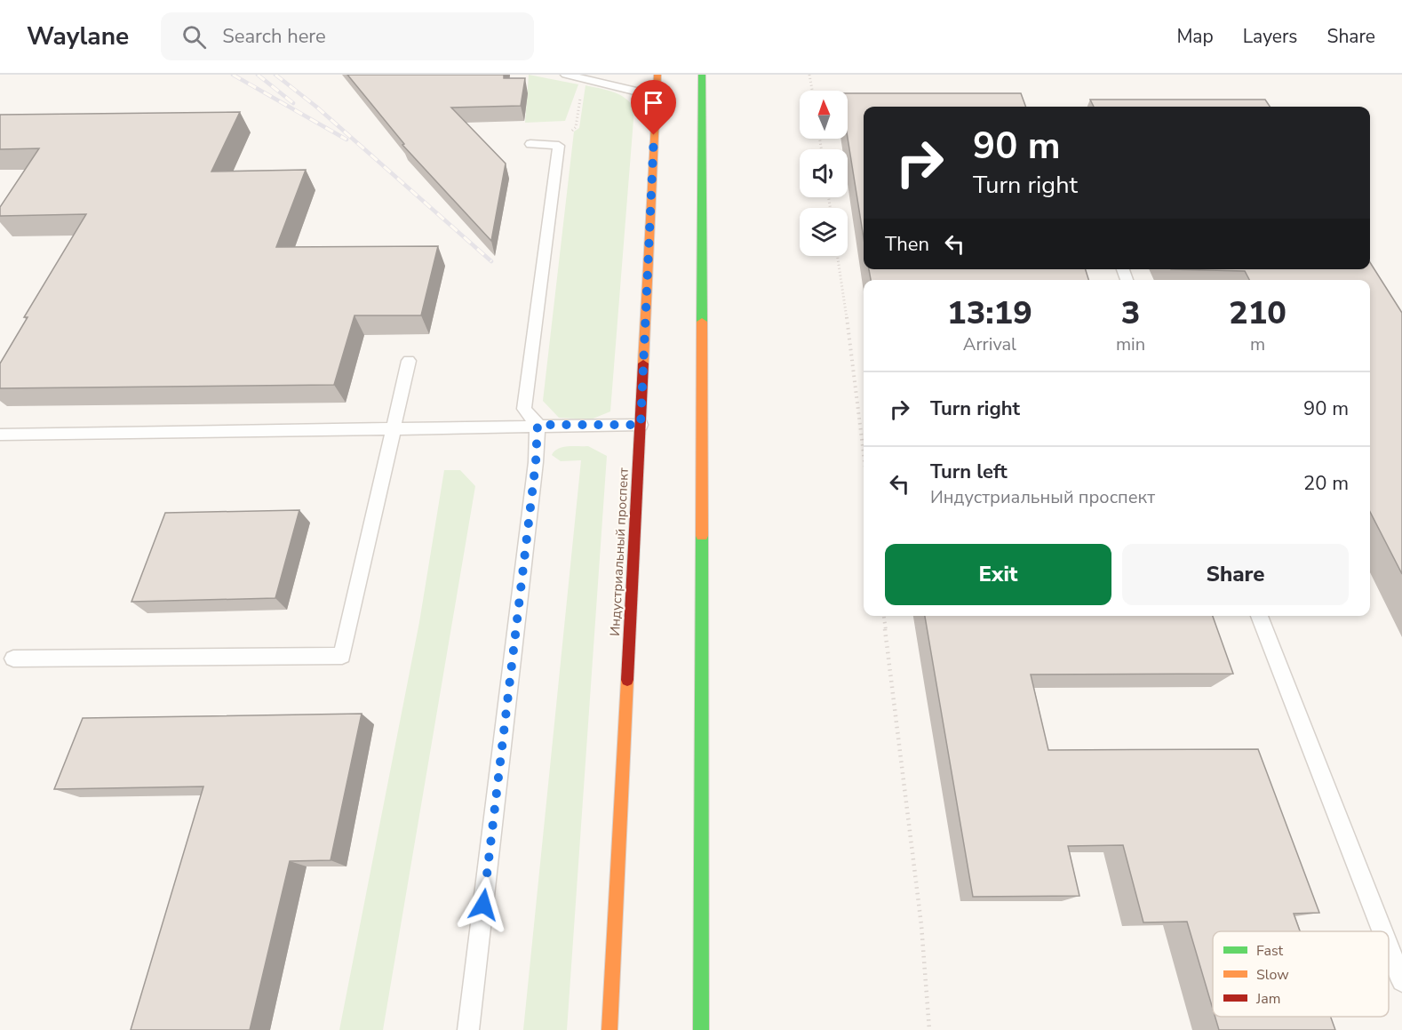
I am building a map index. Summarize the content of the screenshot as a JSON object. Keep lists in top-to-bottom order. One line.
{"streets":{"main road":["Индустриальный проспект"]},"legend":["Fast","Slow","Jam"],"north":"top","page":{"header":"Waylane","search":"Search here","nav":["Map","Layers","Share"],"turn":["90 m","Turn right"],"then":"Then","eta":["13:19","Arrival","3","min","210","m"],"list":[{"name":"Turn right","value":"90 m"},{"name":"Turn left","note":"Индустриальный проспект","value":"20 m"}],"buttons":["Exit","Share"]}}
